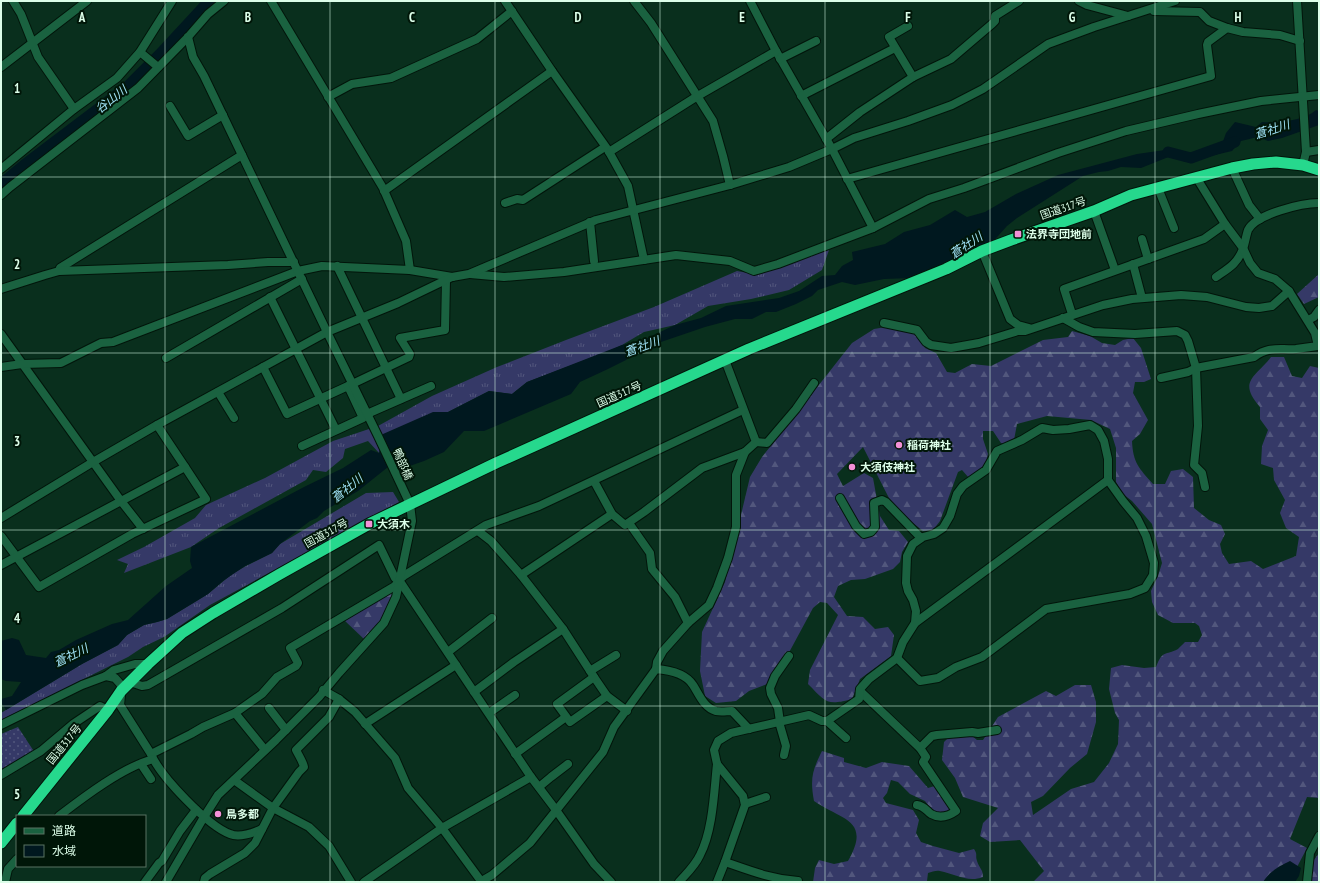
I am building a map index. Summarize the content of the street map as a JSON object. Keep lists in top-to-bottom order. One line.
{"streets":{"highway":["国道317号"],"street":["鴨部橋"]},"crossings":[["国道317号","鴨部橋"]],"water":["谷山川","蒼社川"],"places":{"transit":["法界寺団地前","大須木"],"other":["稲荷神社","大須伎神社","鳥多都"]},"legend":["道路","水域"],"grid":{"columns":["A","B","C","D","E","F","G","H"],"rows":["1","2","3","4","5"]}}
